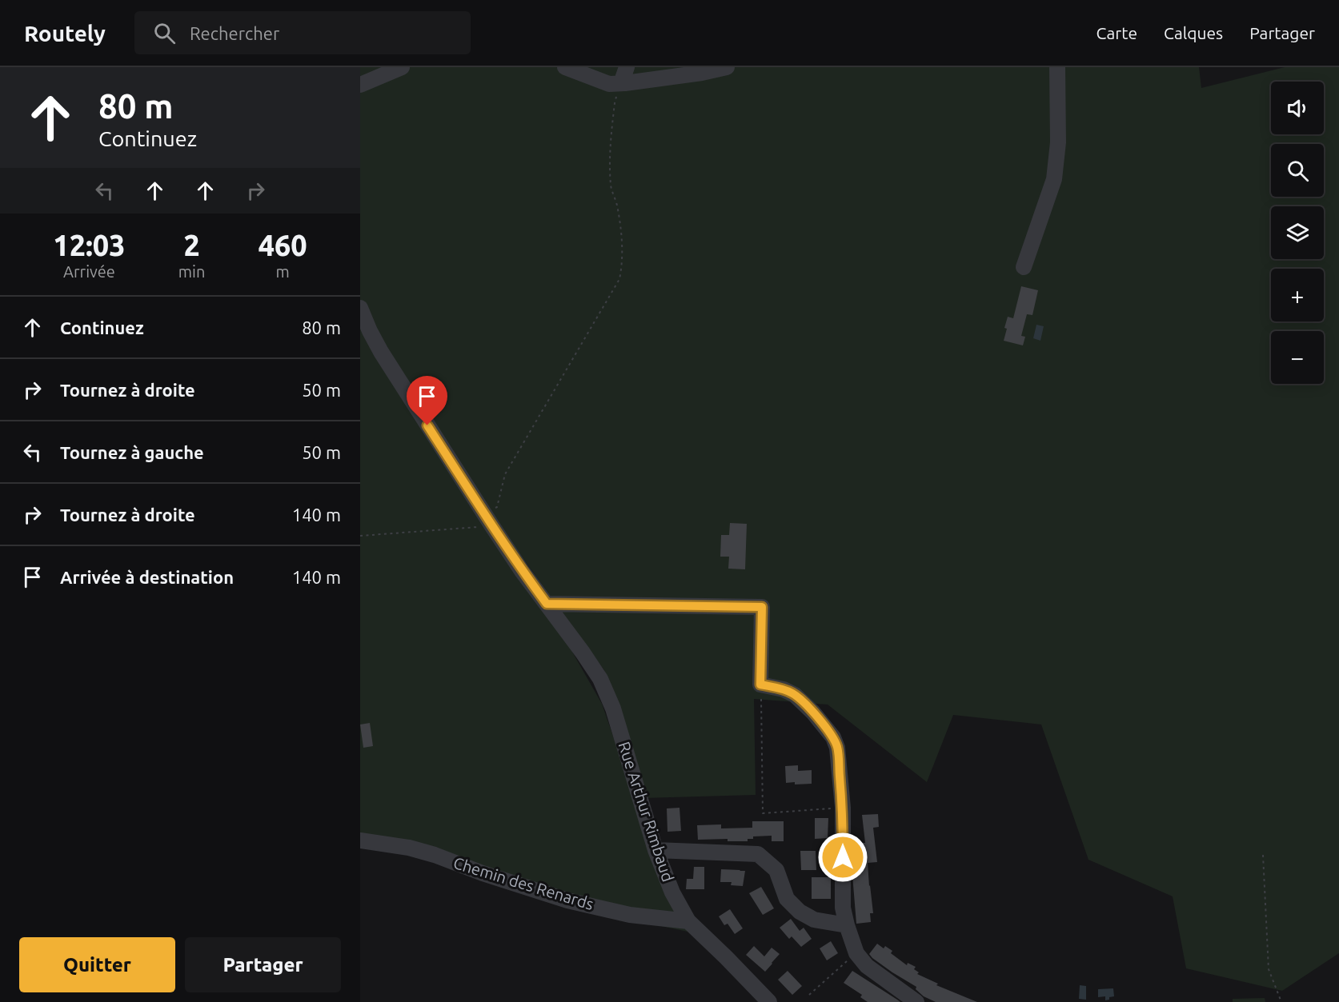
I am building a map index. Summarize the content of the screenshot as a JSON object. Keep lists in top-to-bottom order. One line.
{"streets":{"street":["Rue Arthur Rimbaud","Chemin des Renards"]},"crossings":[["Rue Arthur Rimbaud","Chemin des Renards"]],"page":{"header":"Routely","search":"Rechercher","nav":["Carte","Calques","Partager"],"turn":["80 m","Continuez"],"map_buttons":["+","−"],"eta":["12:03","Arrivée","2","min","460","m"],"list":[{"name":"Continuez","value":"80 m"},{"name":"Tournez à droite","value":"50 m"},{"name":"Tournez à gauche","value":"50 m"},{"name":"Tournez à droite","value":"140 m"},{"name":"Arrivée à destination","value":"140 m"}],"buttons":["Quitter","Partager"]}}
